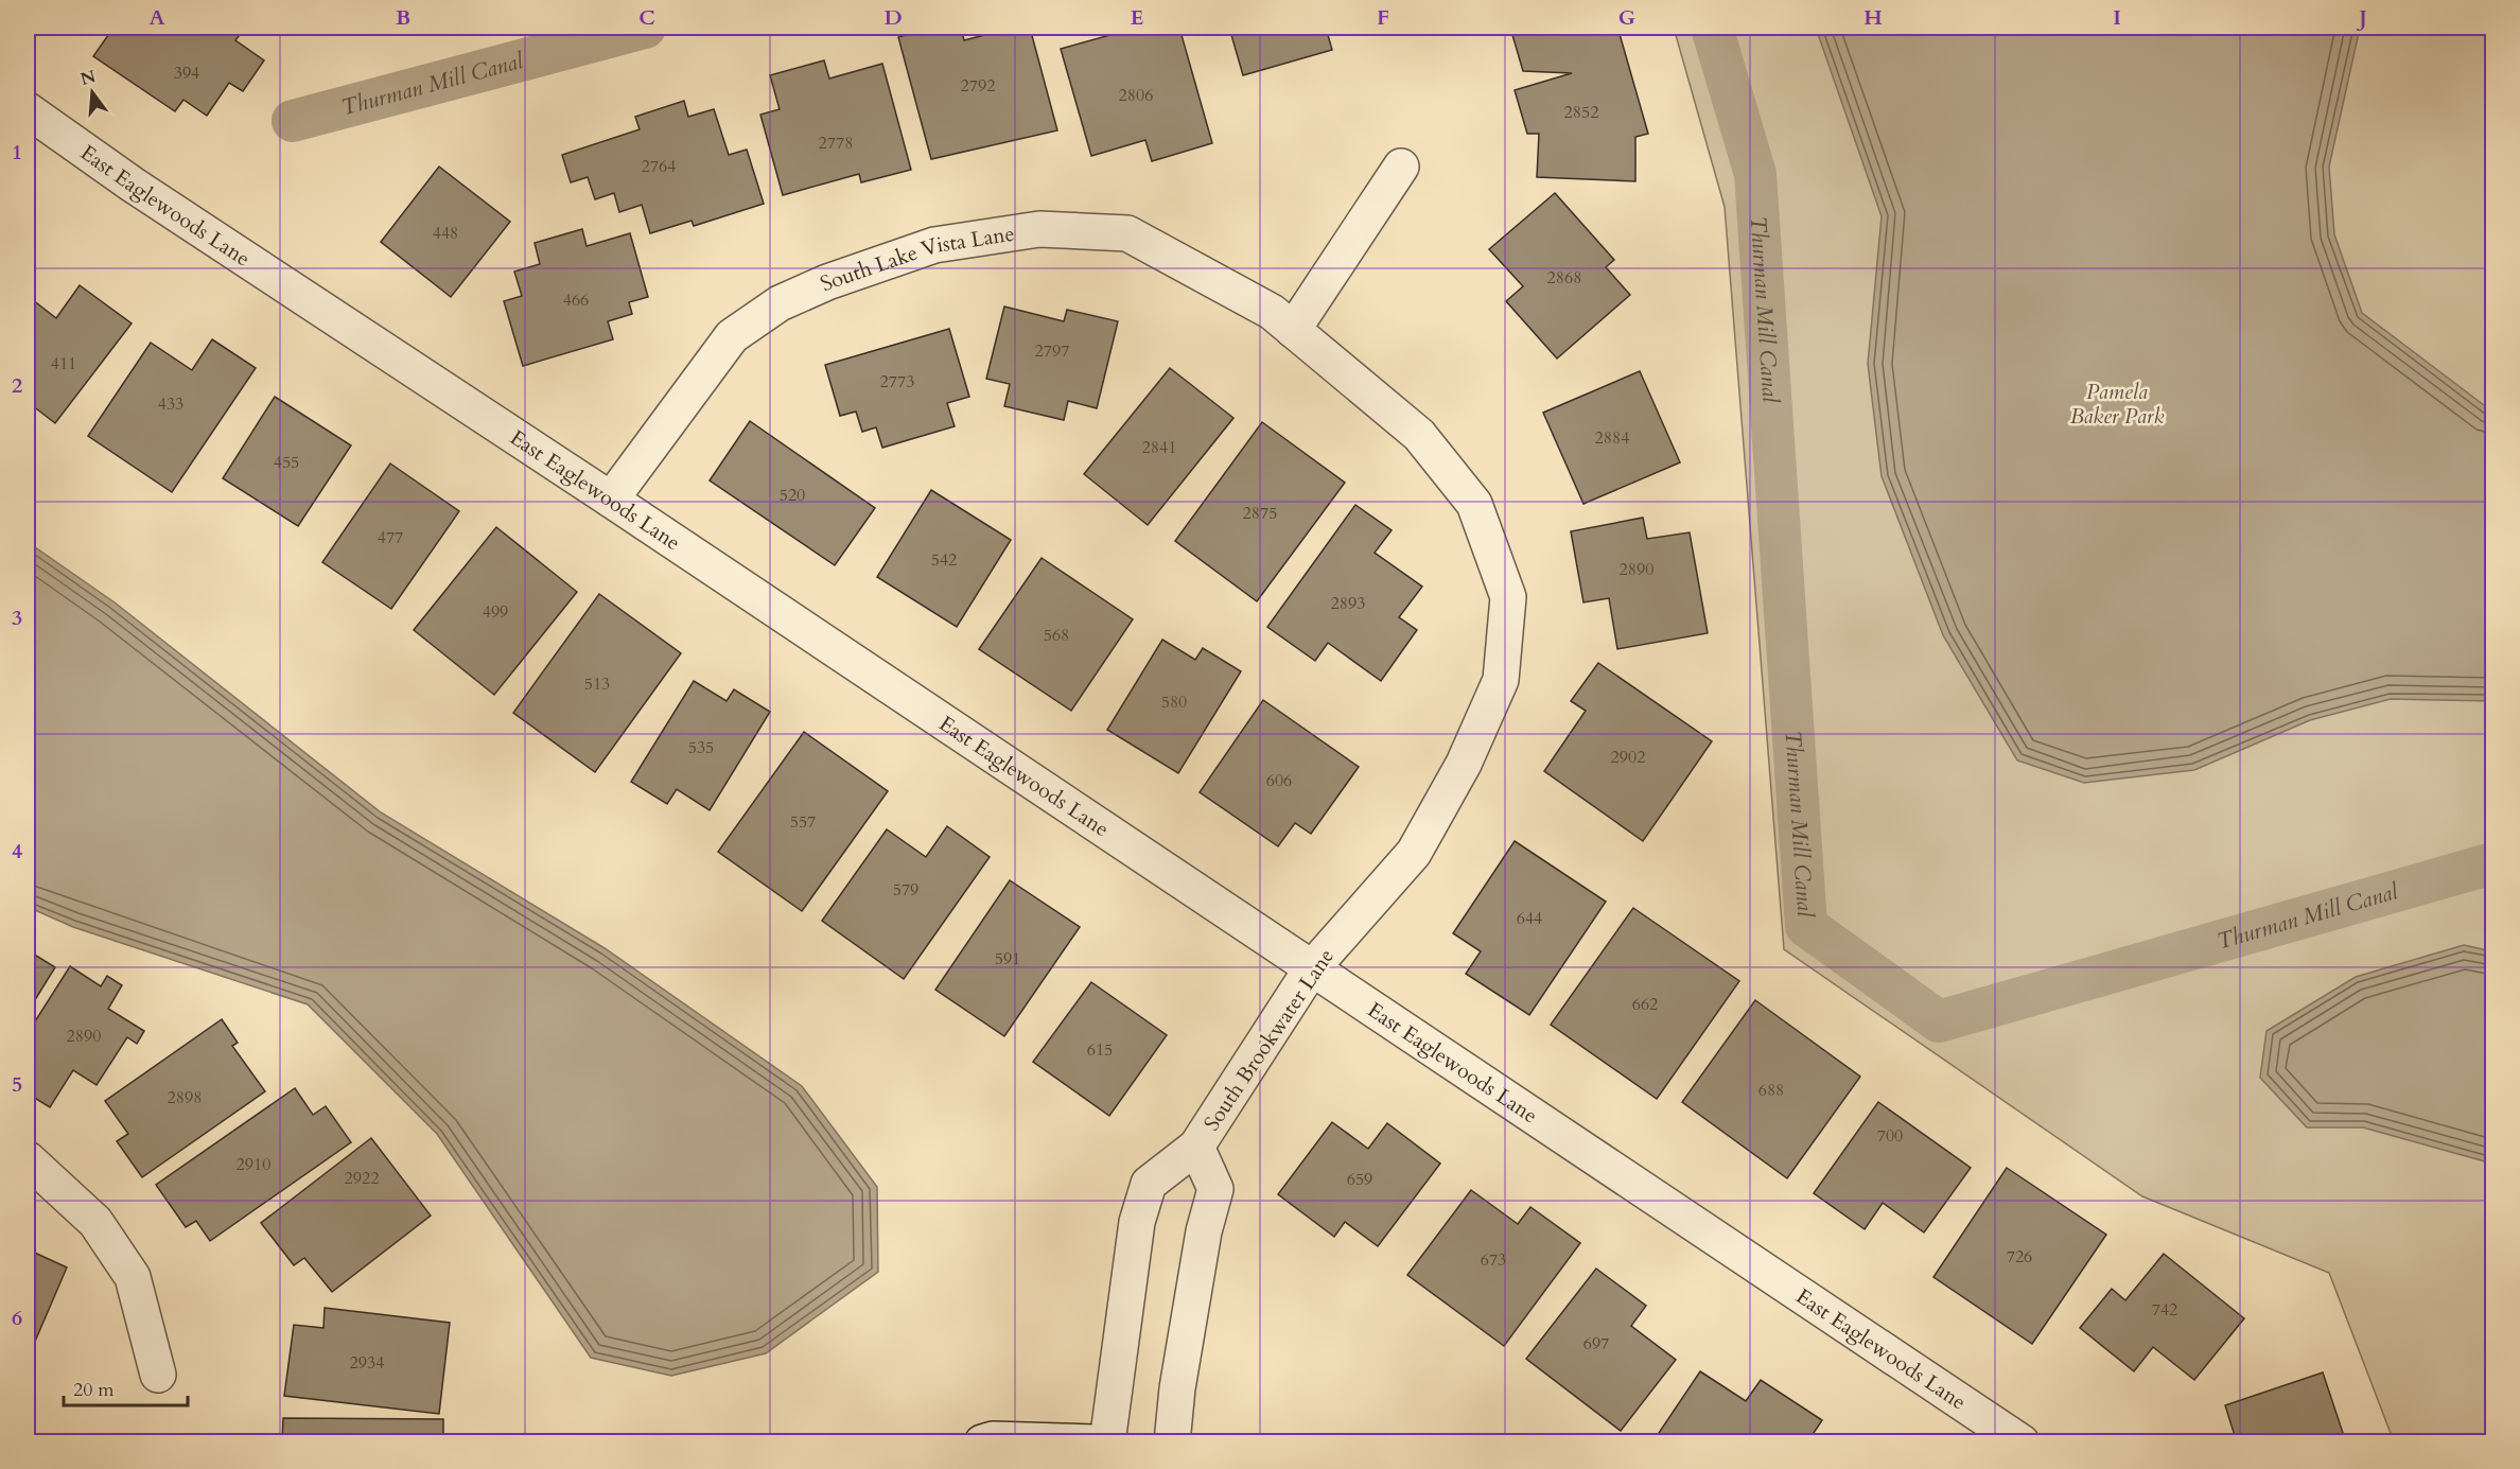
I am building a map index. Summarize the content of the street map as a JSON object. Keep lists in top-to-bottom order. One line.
{"streets":{"street":["East Eaglewoods Lane","South Lake Vista Lane","South Brookwater Lane"]},"crossings":[["East Eaglewoods Lane","South Lake Vista Lane"],["East Eaglewoods Lane","South Brookwater Lane"],["South Lake Vista Lane","South Brookwater Lane"]],"water":["Thurman Mill Canal"],"parks":["Pamela Baker Park"],"house_numbers":["394","2792","2806","2852","2778","2764","448","2868","466","2797","411","2773","433","2884","2841","455","520","2875","477","542","2890","2893","499","568","513","580","535","2902","606","557","579","644","591","662","2890","615","688","2898","700","2910","2922","659","726","673","742","697","2934"],"scale_bar":"20 m","north":"top","grid":{"columns":["A","B","C","D","E","F","G","H","I","J"],"rows":["1","2","3","4","5","6"]}}
